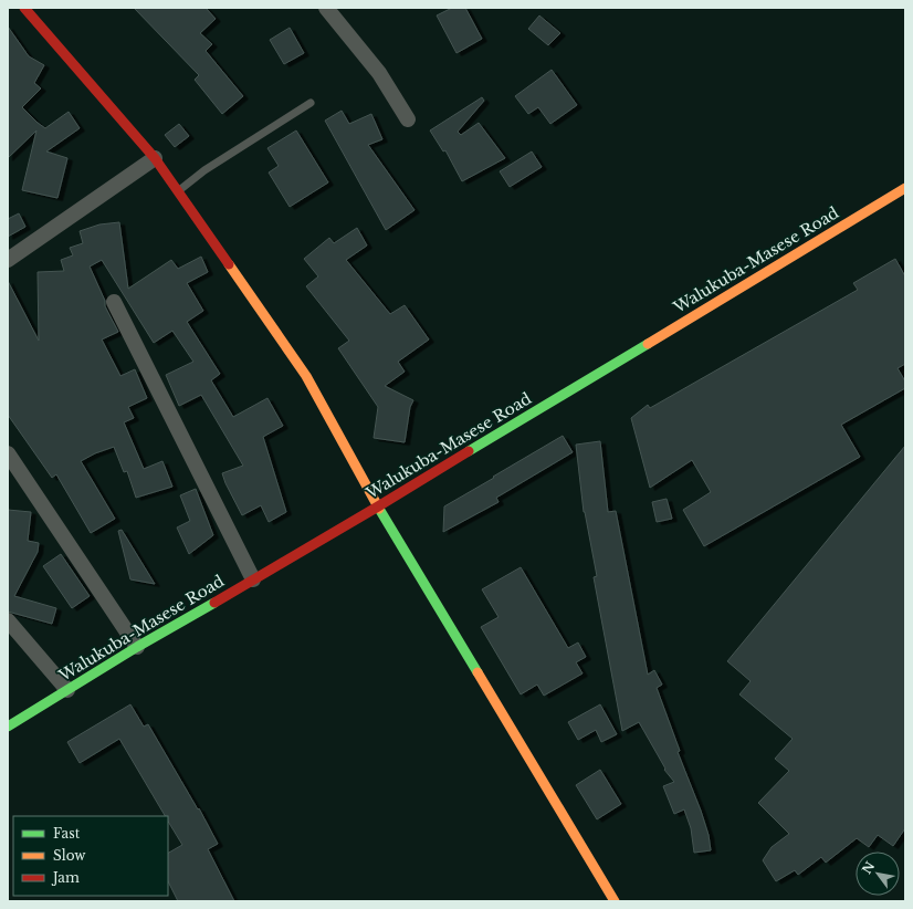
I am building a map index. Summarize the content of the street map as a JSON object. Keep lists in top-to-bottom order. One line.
{"streets":{"street":["Walukuba-Masese Road"]},"legend":["Fast","Slow","Jam"],"north":"top left"}
